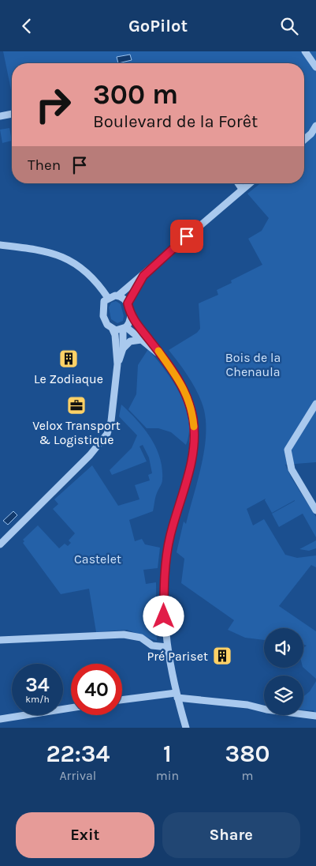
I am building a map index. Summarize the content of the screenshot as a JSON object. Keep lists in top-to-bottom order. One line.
{"parks":["Bois de la Chenaula","Castelet"],"places":{"building":["Le Zodiaque","Pré Pariset"],"office":["Velox Transport & Logistique"]},"page":{"header":"GoPilot","turn":["300 m","Boulevard de la Forêt"],"then":"Then","speed":"34 km/h","limit":"40","eta":["22:34","Arrival","1","min","380","m"],"buttons":["Exit","Share"]}}
